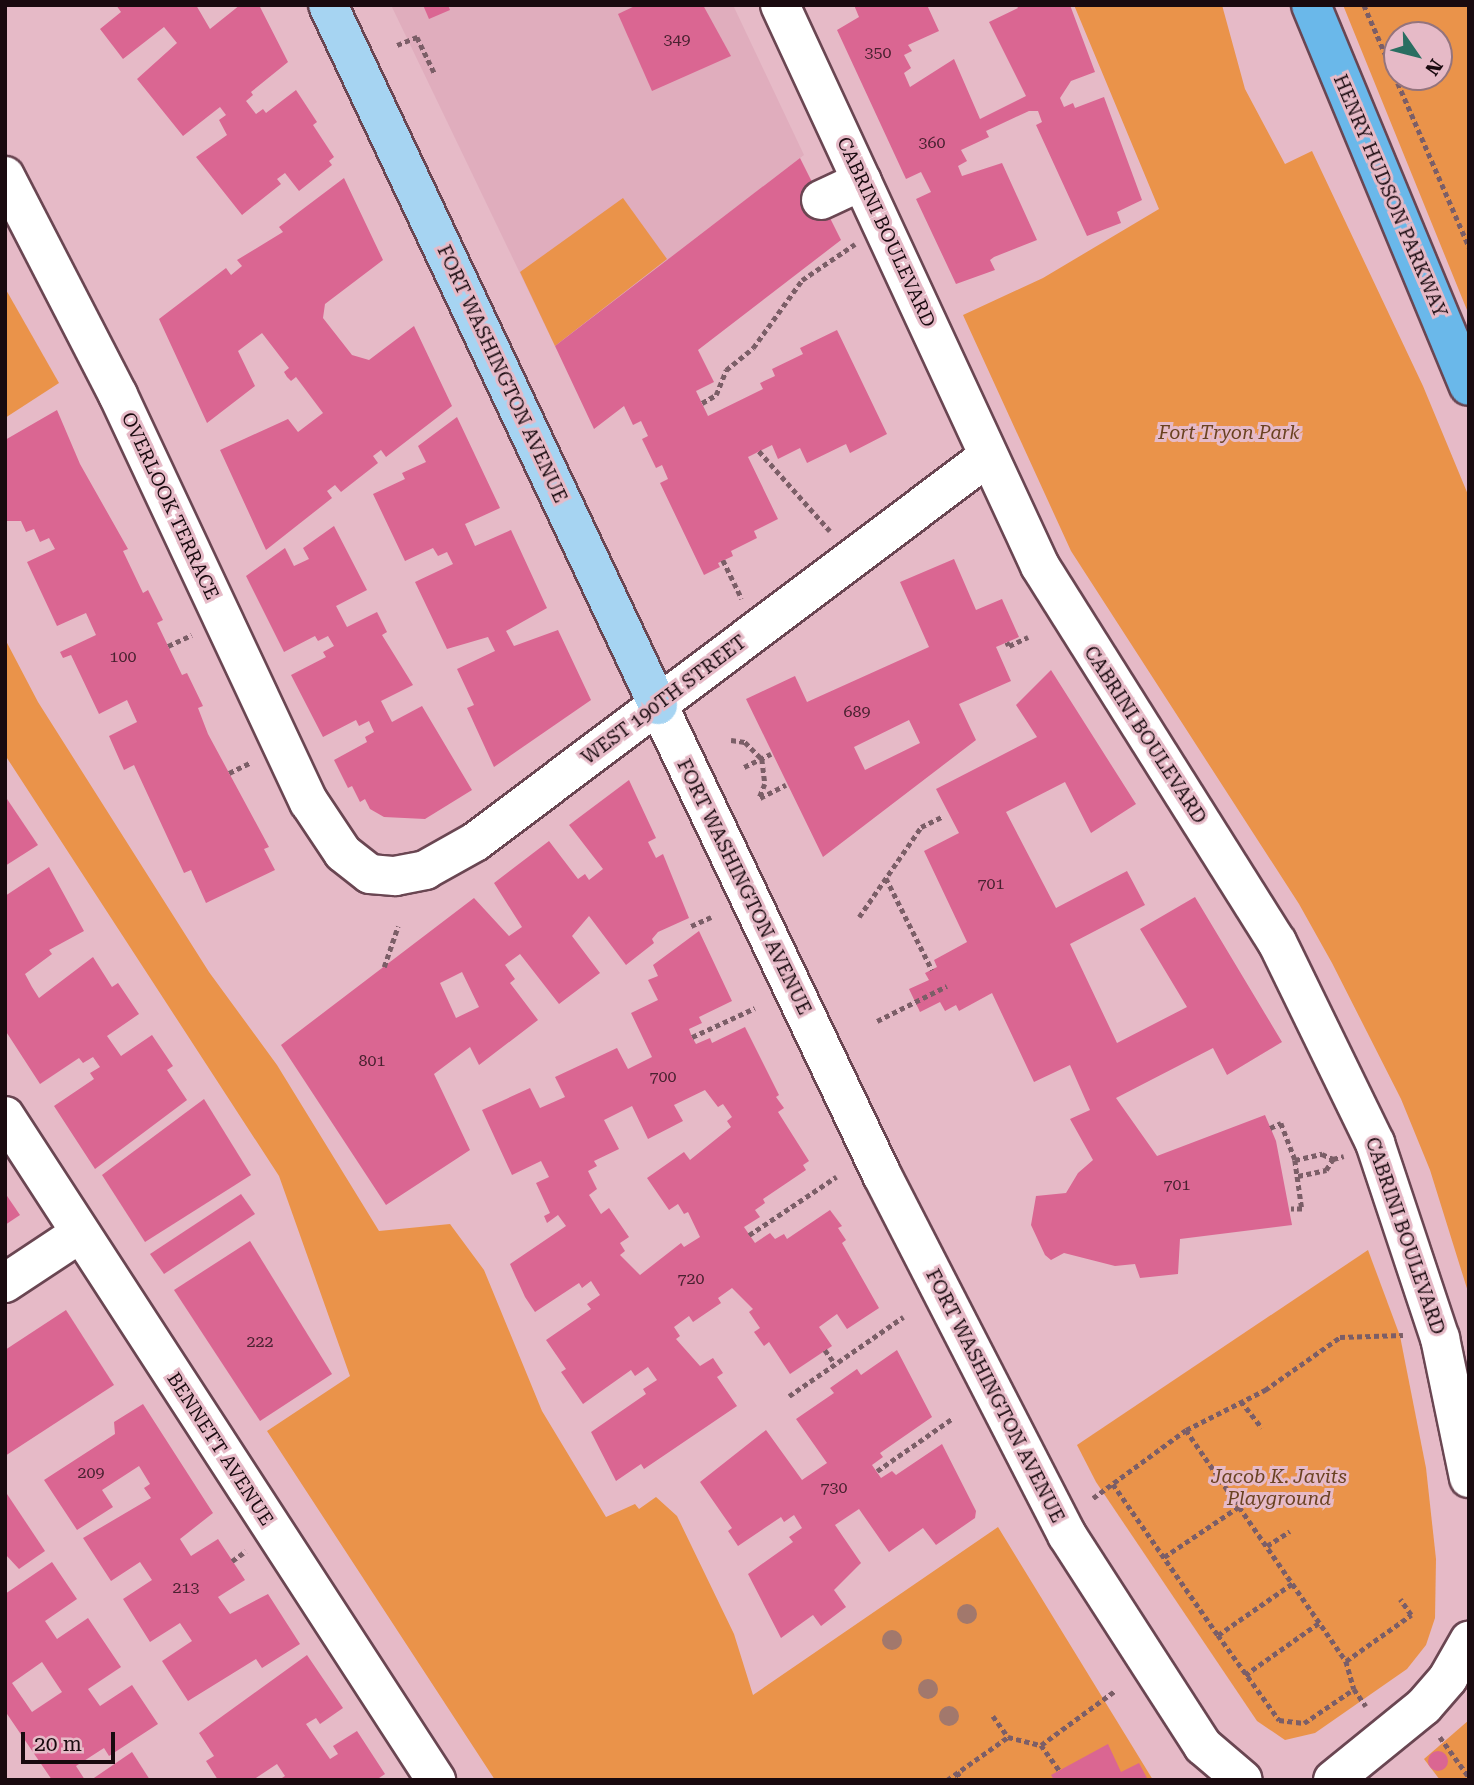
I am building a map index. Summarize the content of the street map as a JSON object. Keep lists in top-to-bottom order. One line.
{"streets":{"highway":["HENRY HUDSON PARKWAY"],"main road":["FORT WASHINGTON AVENUE"],"street":["CABRINI BOULEVARD","OVERLOOK TERRACE","WEST 190TH STREET","BENNETT AVENUE"]},"crossings":[["CABRINI BOULEVARD","WEST 190TH STREET"],["FORT WASHINGTON AVENUE","WEST 190TH STREET"],["OVERLOOK TERRACE","WEST 190TH STREET"]],"parks":["Fort Tryon Park","Jacob K. Javits Playground"],"house_numbers":["349","350","360","100","689","701","801","700","701","720","222","209","730","213"],"scale_bar":"20 m","north":"bottom right"}
